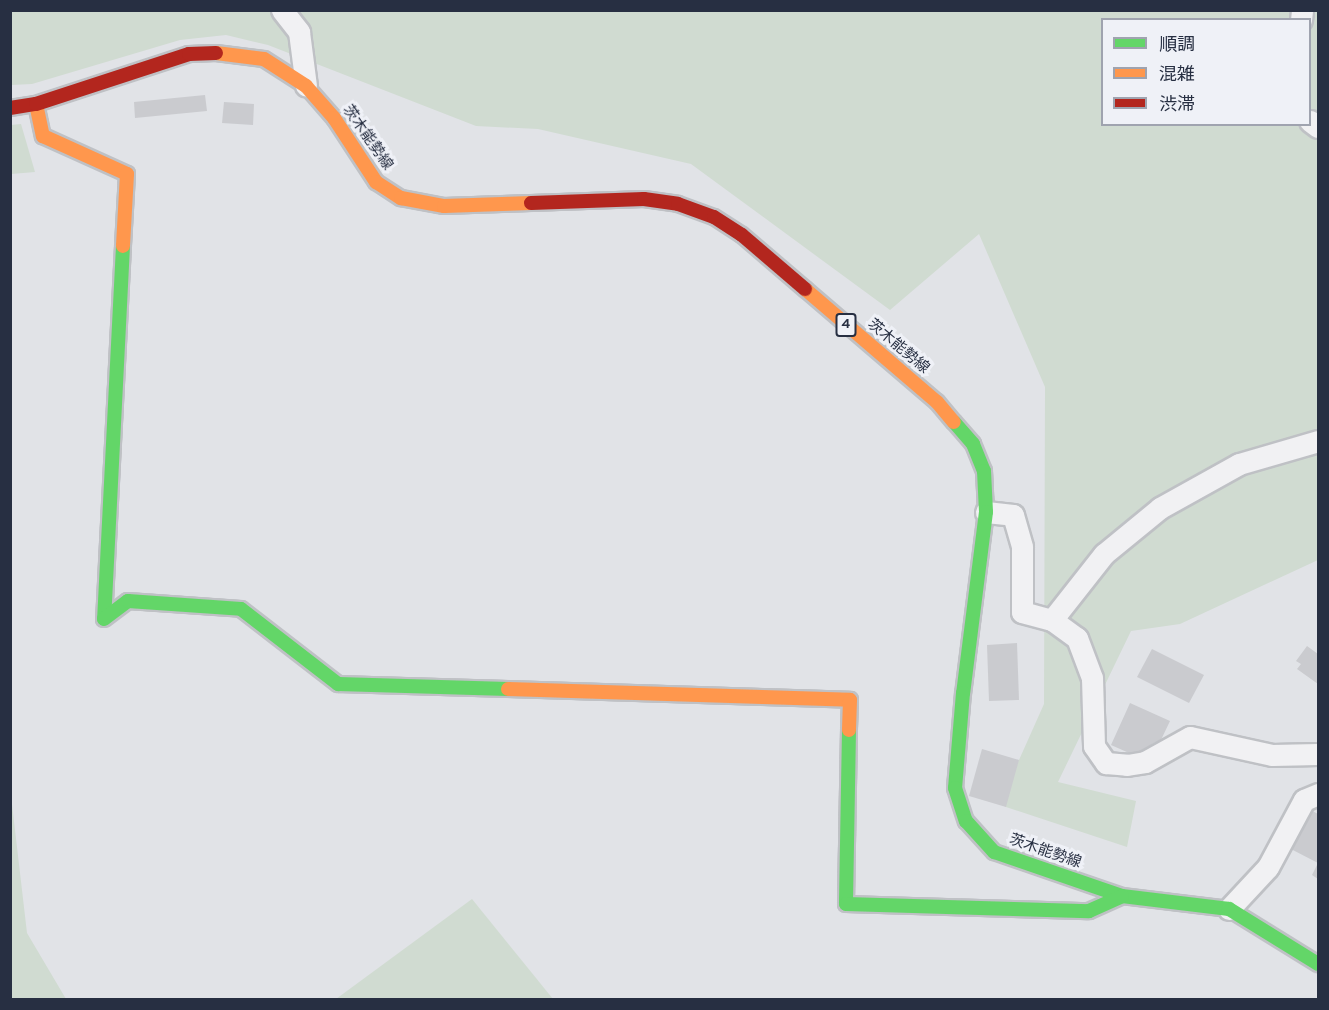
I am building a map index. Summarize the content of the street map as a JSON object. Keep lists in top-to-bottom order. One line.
{"streets":{"main road":["茨木能勢線","4"]},"legend":["順調","混雑","渋滞"]}
